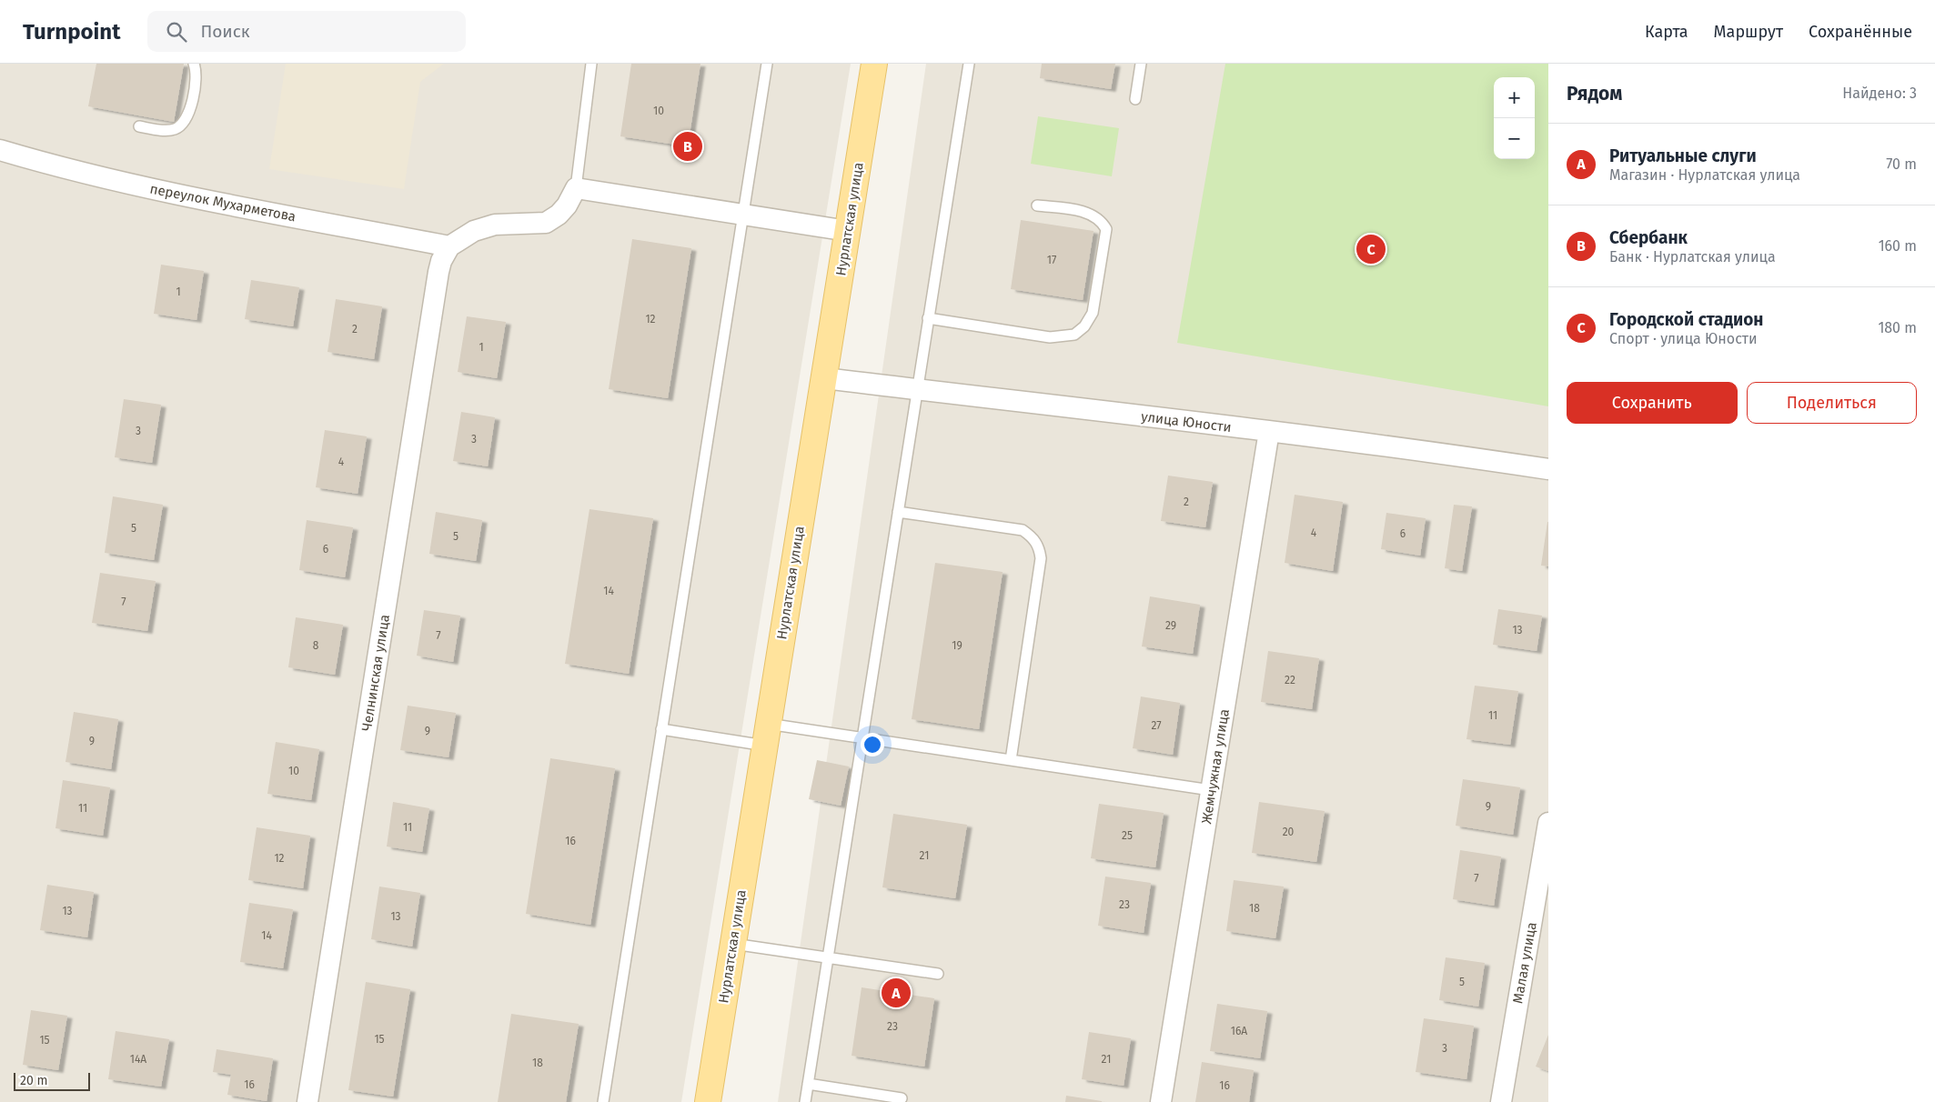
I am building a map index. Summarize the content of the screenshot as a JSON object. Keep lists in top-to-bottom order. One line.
{"streets":{"main road":["Нурлатская улица"],"street":["переулок Мухарметова","улица Юности","Челнинская улица","Жемчужная улица","Малая улица"]},"crossings":[["переулок Мухарметова","Челнинская улица"],["Нурлатская улица","улица Юности"],["улица Юности","Жемчужная улица"]],"house_numbers":["10","17","1","12","2","1","3","3","4","2","5","4","6","5","6","14","7","29","13","7","8","19","22","11","27","9","9","10","9","11","11","20","25","16","21","12","7","23","18","13","13","14","5","23","16А","15","15","3","14А","21","18","16","16"],"scale_bar":"20 m","page":{"header":"Turnpoint","search":"Поиск","nav":["Карта","Маршрут","Сохранённые"],"heading":["Рядом","Найдено: 3"],"map_buttons":["+","−"],"list":[{"mark":"A","name":"Ритуальные слуги","note":"Магазин · Нурлатская улица","value":"70 m"},{"mark":"B","name":"Сбербанк","note":"Банк · Нурлатская улица","value":"160 m"},{"mark":"C","name":"Городской стадион","note":"Спорт · улица Юности","value":"180 m"}],"pins":["B","C","A"],"buttons":["Сохранить","Поделиться"],"scale":"20 m"}}
